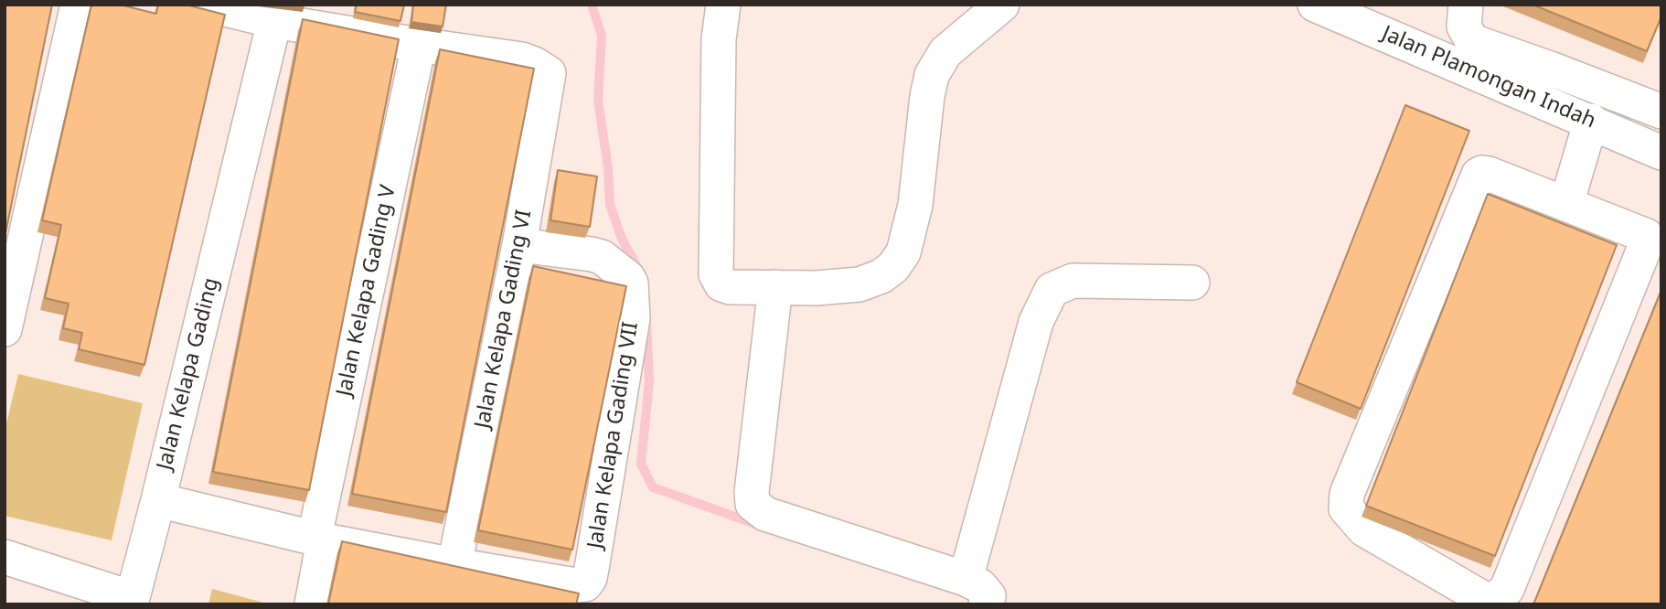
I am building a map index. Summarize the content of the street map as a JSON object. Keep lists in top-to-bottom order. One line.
{"streets":{"street":["Jalan Plamongan Indah","Jalan Kelapa Gading V","Jalan Kelapa Gading VI","Jalan Kelapa Gading","Jalan Kelapa Gading VII"]},"crossings":[["Jalan Kelapa Gading V","Jalan Kelapa Gading VI"],["Jalan Kelapa Gading VI","Jalan Kelapa Gading VII"]]}
